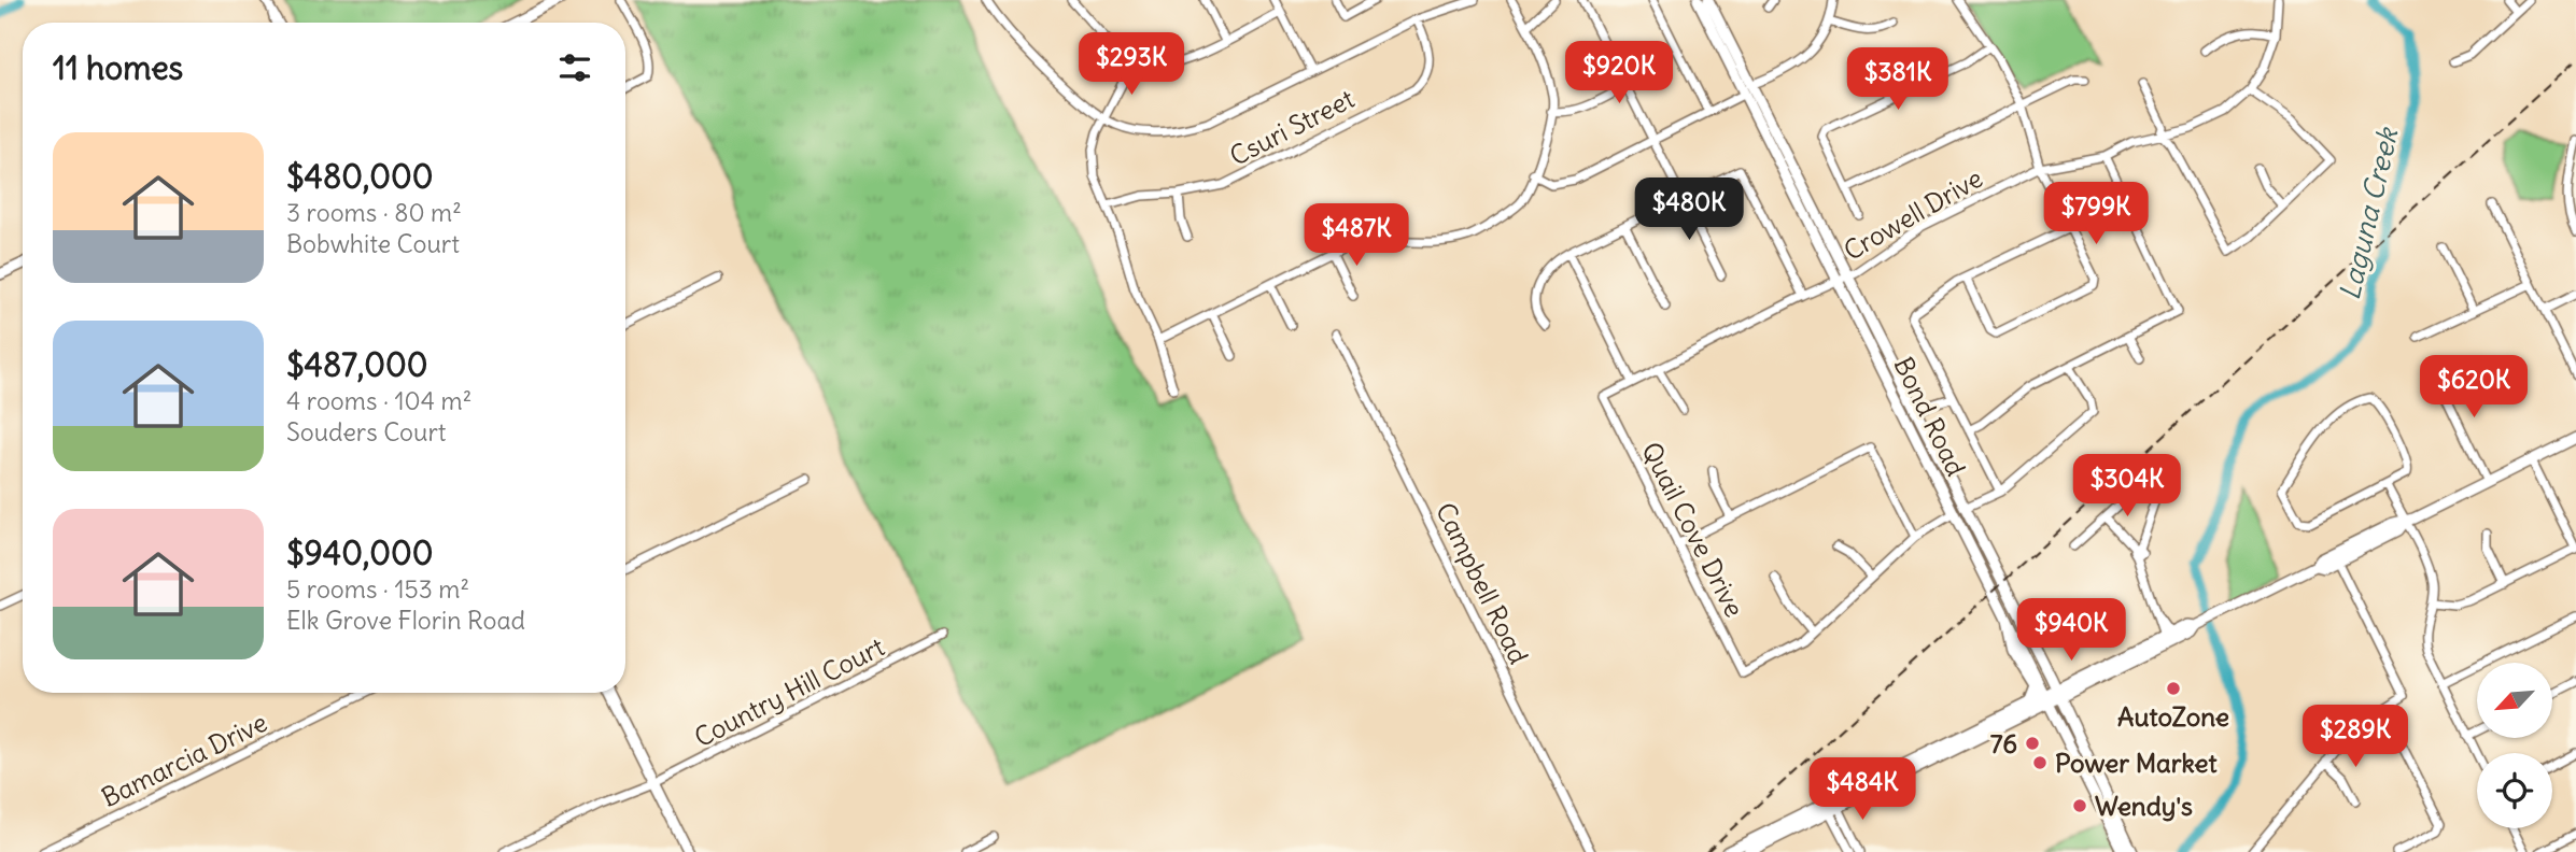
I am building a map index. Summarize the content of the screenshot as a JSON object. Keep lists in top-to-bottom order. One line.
{"streets":{"main road":["Bond Road"],"street":["Csuri Street","Crowell Drive","Quail Cove Drive","Campbell Road","Country Hill Court","Bamarcia Drive"]},"crossings":[["Crowell Drive","Bond Road"],["Crowell Drive","Quail Cove Drive"],["Bond Road","Quail Cove Drive"]],"water":["Laguna Creek"],"places":["AutoZone","76","Power Market","Wendy's"],"north":"bottom left","page":{"heading":"11 homes","price":["$293K","$920K","$381K","$480K","$799K","$487K","$620K","$304K","$940K","$289K","$484K"],"list":[{"name":"$480,000","note":"3 rooms · 80 m² · Bobwhite Court"},{"name":"$487,000","note":"4 rooms · 104 m² · Souders Court"},{"name":"$940,000","note":"5 rooms · 153 m² · Elk Grove Florin Road"}]}}
